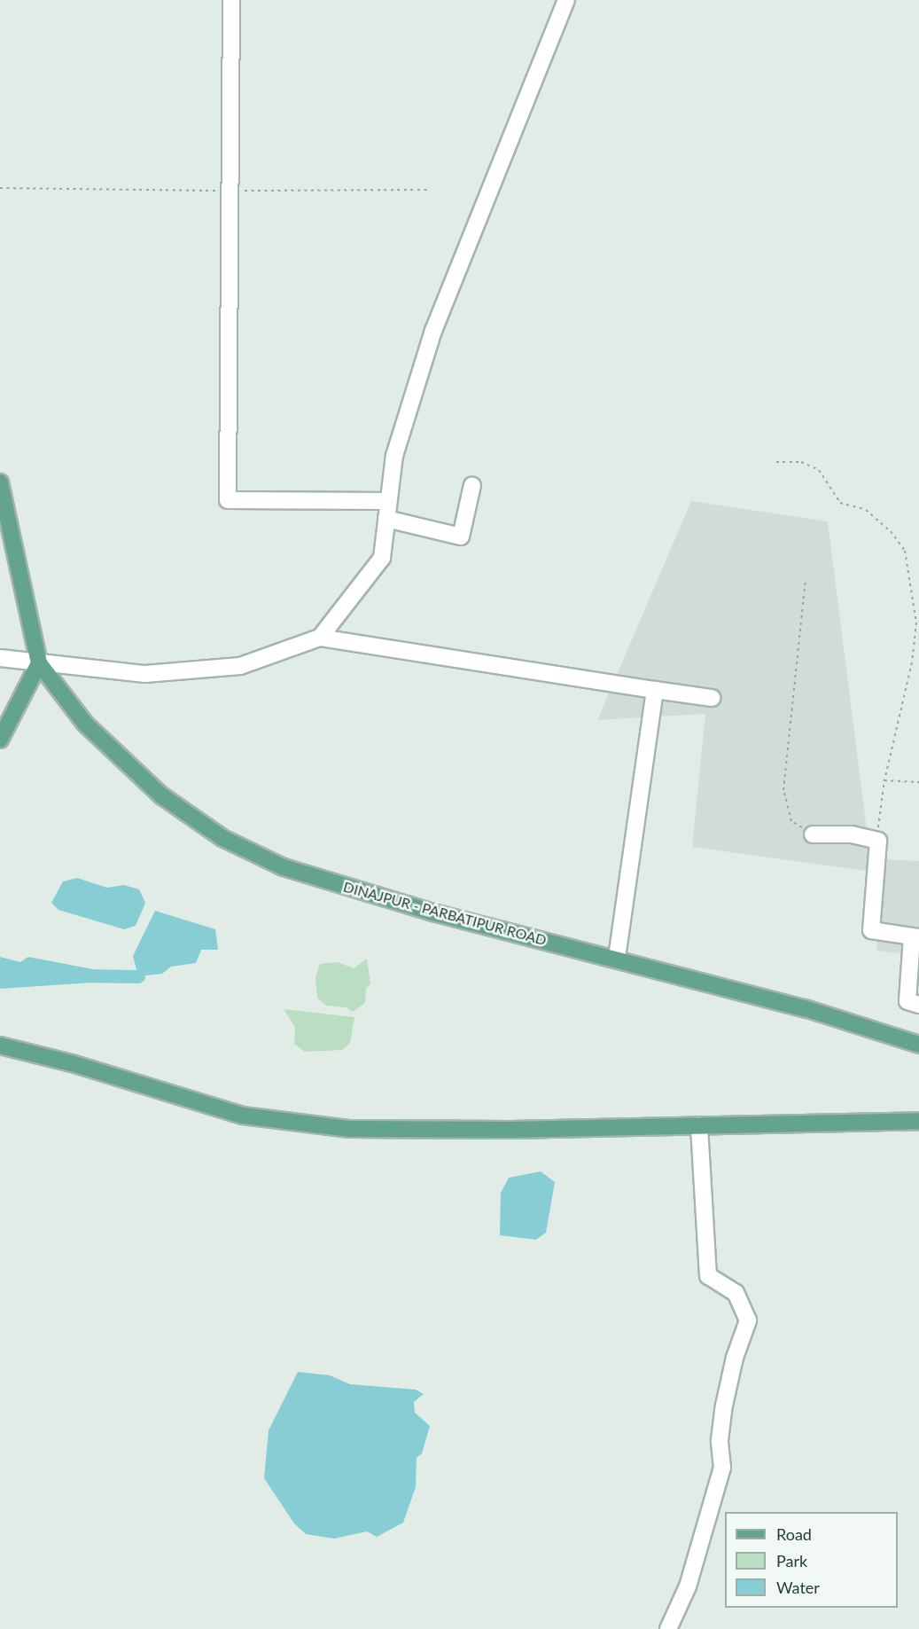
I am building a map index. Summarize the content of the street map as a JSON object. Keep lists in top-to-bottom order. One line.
{"streets":{"main road":["DINAJPUR - PARBATIPUR ROAD"]},"legend":["Road","Park","Water"]}
